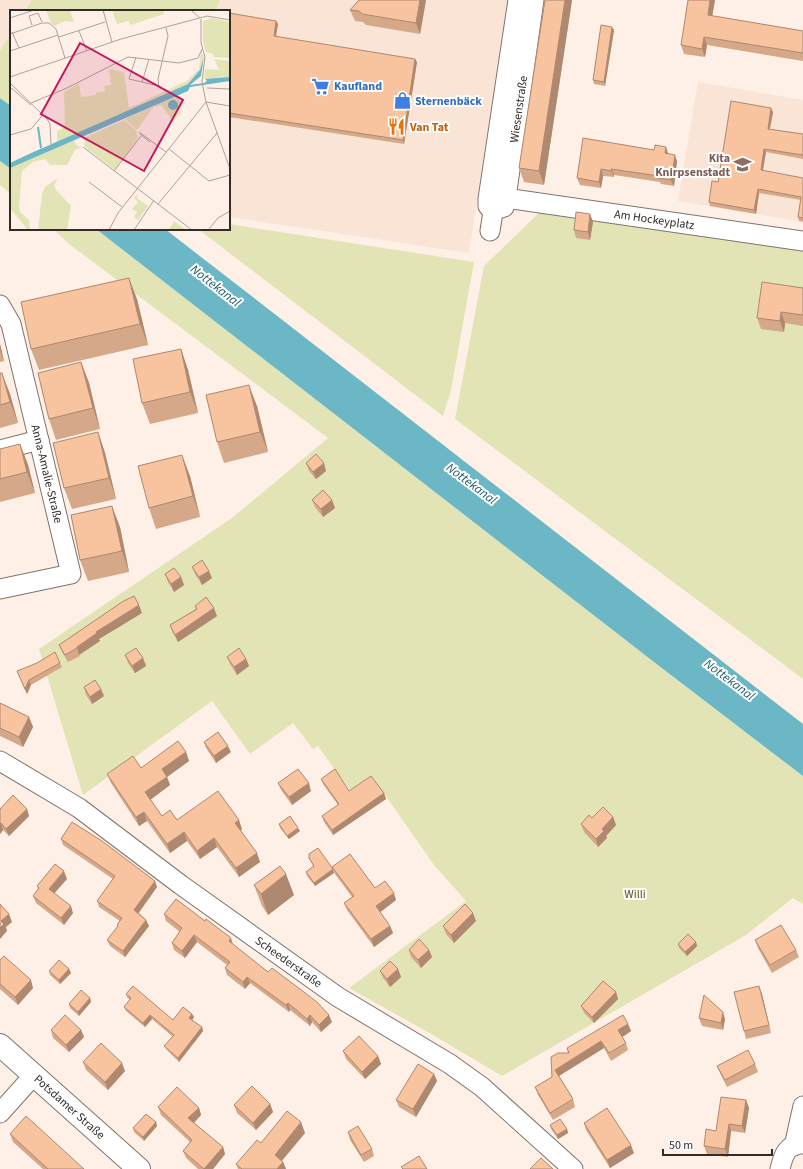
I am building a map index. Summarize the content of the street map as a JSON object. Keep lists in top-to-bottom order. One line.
{"streets":{"main road":["Potsdamer Straße"],"street":["Wiesenstraße","Am Hockeyplatz","Anna-Amalie-Straße","Scheederstraße"]},"crossings":[["Wiesenstraße","Am Hockeyplatz"]],"water":["Nottekanal"],"parks":["Willi"],"places":{"supermarket":["Kaufland"],"shop":["Sternenbäck"],"restaurant":["Van Tat"],"school or university":["Kita Knirpsenstadt"]},"scale_bar":"50 m"}
